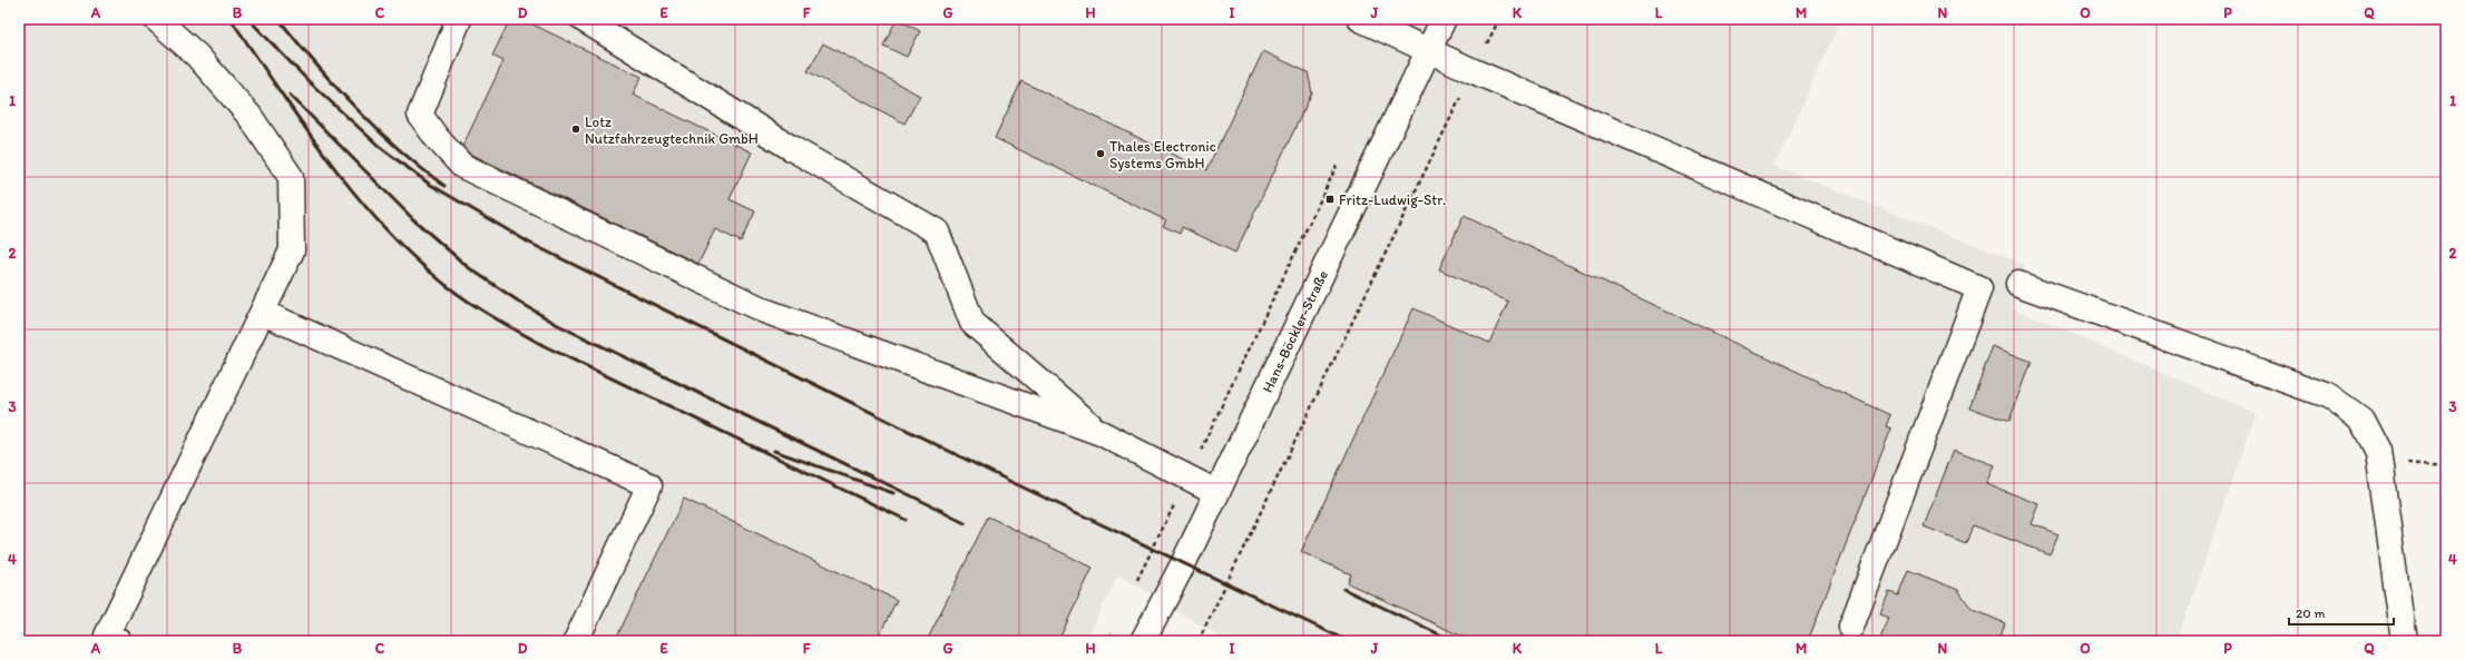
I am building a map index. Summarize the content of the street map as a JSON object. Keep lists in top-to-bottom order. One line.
{"streets":{"main road":["Hans-Böckler-Straße"]},"places":{"other":["Lotz Nutzfahrzeugtechnik GmbH","Thales Electronic Systems GmbH"],"transit":["Fritz-Ludwig-Str."]},"scale_bar":"20 m","grid":{"columns":["A","B","C","D","E","F","G","H","I","J","K","L","M","N","O","P","Q"],"rows":["1","2","3","4"]}}
